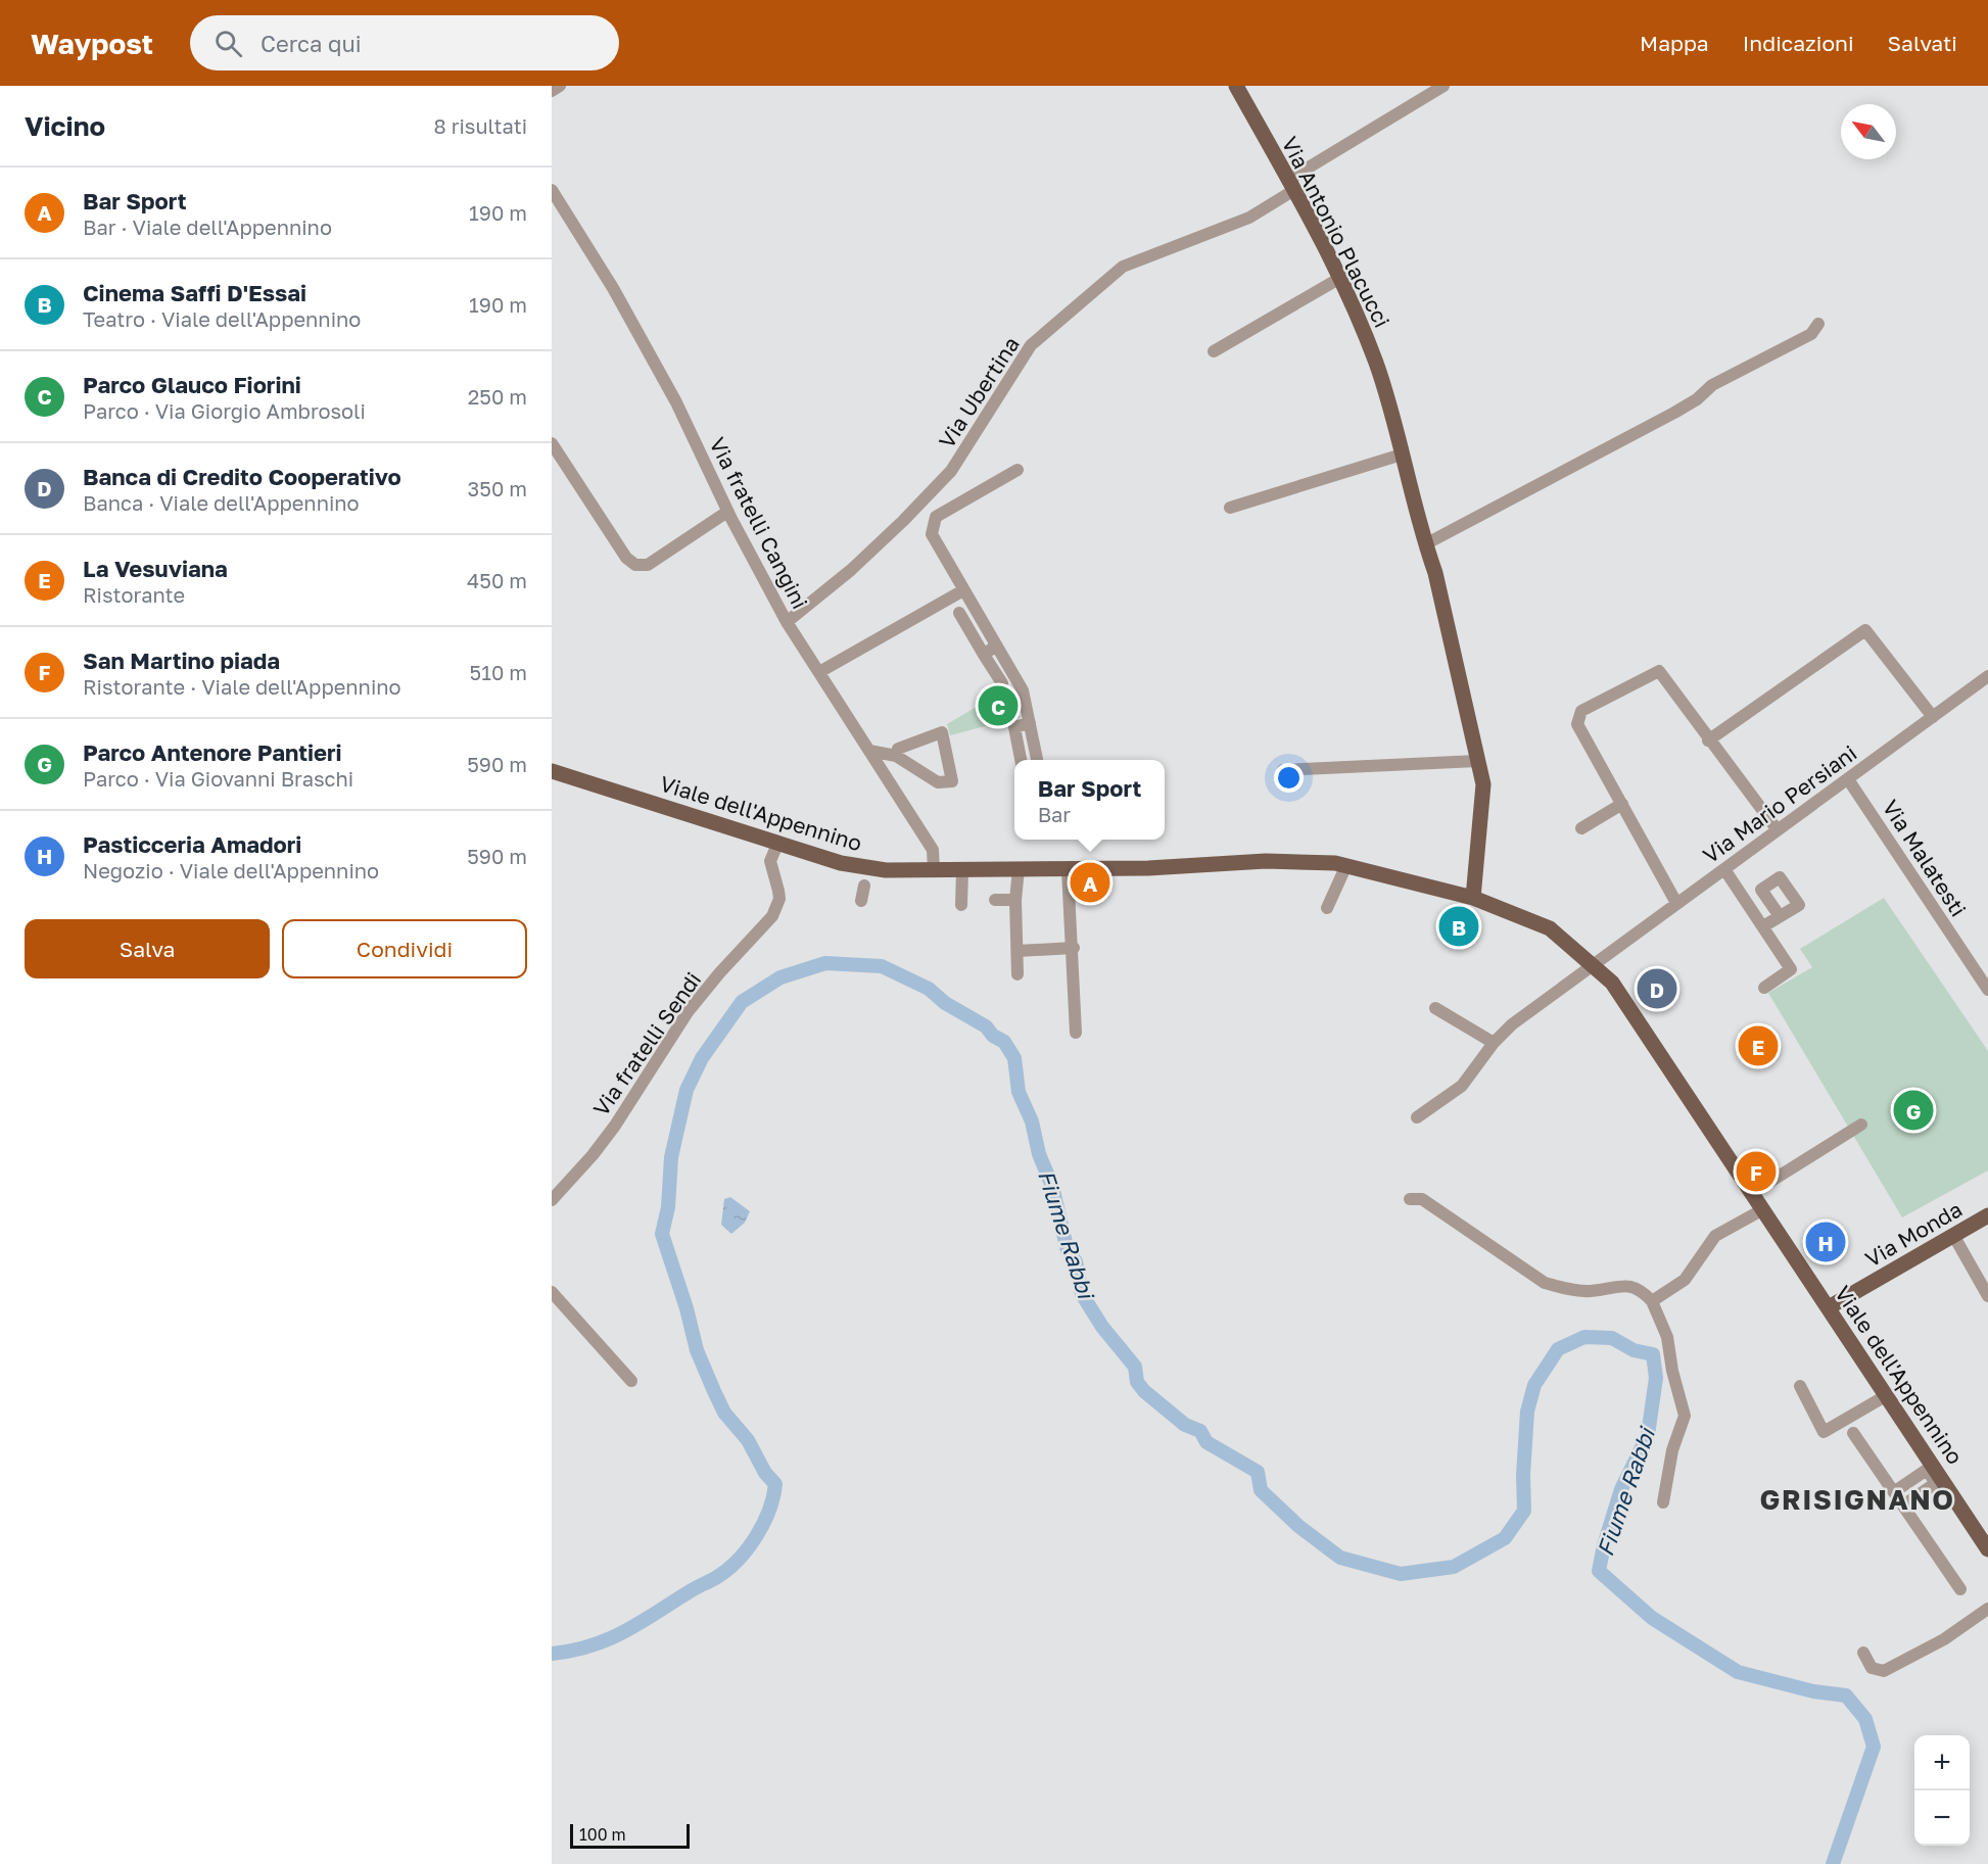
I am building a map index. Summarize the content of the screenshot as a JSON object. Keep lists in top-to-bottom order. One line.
{"streets":{"main road":["Via Antonio Placucci","Viale dell'Appennino","Via Monda"],"street":["Via Ubertina","Via fratelli Cangini","Via Mario Persiani","Via Malatesti","Via fratelli Sendi"]},"crossings":[["Via Antonio Placucci","Via Ubertina"],["Via Antonio Placucci","Viale dell'Appennino"],["Via Ubertina","Via fratelli Cangini"],["Via fratelli Cangini","Viale dell'Appennino"],["Via Mario Persiani","Viale dell'Appennino"],["Via Mario Persiani","Via Malatesti"],["Viale dell'Appennino","Via fratelli Sendi"],["Viale dell'Appennino","Via Monda"]],"districts":["GRISIGNANO"],"water":["Fiume Rabbi"],"scale_bar":"100 m","north":"top left","page":{"header":"Waypost","search":"Cerca qui","nav":["Mappa","Indicazioni","Salvati"],"heading":["Vicino","8 risultati"],"list":[{"mark":"A","name":"Bar Sport","note":"Bar · Viale dell'Appennino","value":"190 m"},{"mark":"B","name":"Cinema Saffi D'Essai","note":"Teatro · Viale dell'Appennino","value":"190 m"},{"mark":"C","name":"Parco Glauco Fiorini","note":"Parco · Via Giorgio Ambrosoli","value":"250 m"},{"mark":"D","name":"Banca di Credito Cooperativo","note":"Banca · Viale dell'Appennino","value":"350 m"},{"mark":"E","name":"La Vesuviana","note":"Ristorante","value":"450 m"},{"mark":"F","name":"San Martino piada","note":"Ristorante · Viale dell'Appennino","value":"510 m"},{"mark":"G","name":"Parco Antenore Pantieri","note":"Parco · Via Giovanni Braschi","value":"590 m"},{"mark":"H","name":"Pasticceria Amadori","note":"Negozio · Viale dell'Appennino","value":"590 m"}],"pins":["C","A","B","D","E","G","F","H"],"popup":["Bar Sport","Bar"],"buttons":["Salva","Condividi"],"map_buttons":["+","−"],"scale":"100 m"}}
